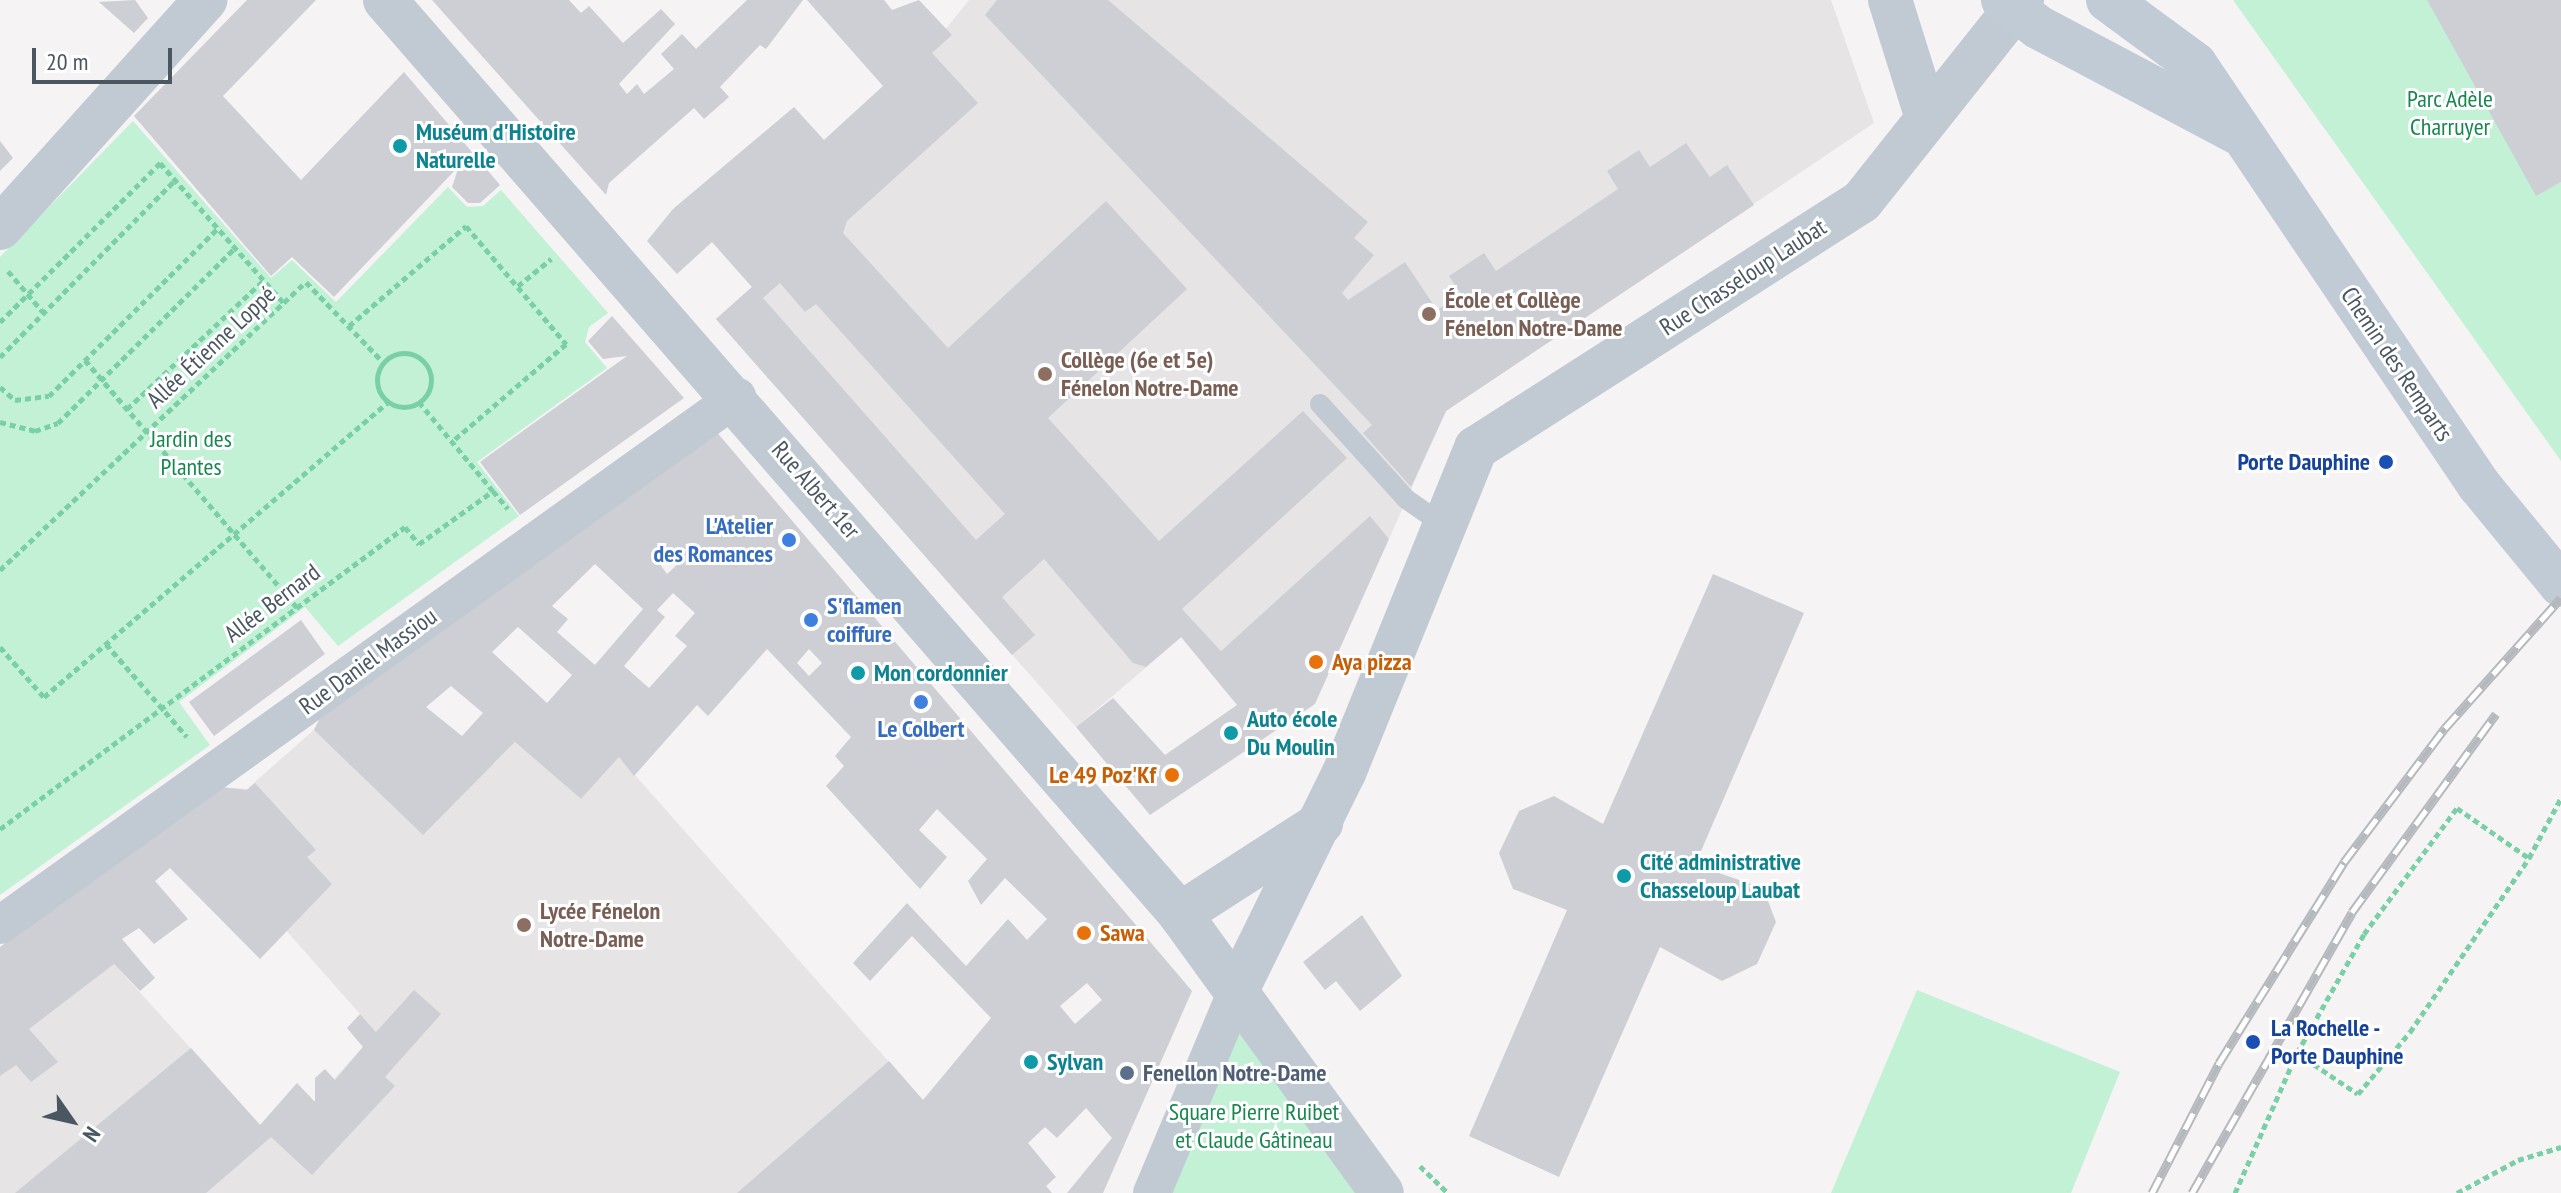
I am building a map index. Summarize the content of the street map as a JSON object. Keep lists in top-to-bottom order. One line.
{"streets":{"main road":["Chemin des Remparts"],"street":["Rue Chasseloup Laubat","Rue Albert 1er","Rue Daniel Massiou"],"path":["Allée Étienne Loppé","Allée Bernard"]},"crossings":[["Rue Chasseloup Laubat","Chemin des Remparts"],["Rue Chasseloup Laubat","Rue Albert 1er"],["Rue Albert 1er","Rue Daniel Massiou"]],"parks":["Parc Adèle Charruyer","Jardin des Plantes","Square Pierre Ruibet et Claude Gâtineau"],"places":["Muséum d'Histoire Naturelle","École et Collège Fénelon Notre-Dame","Collège (6e et 5e) Fénelon Notre-Dame","Porte Dauphine","L'Atelier des Romances","S'flamen coiffure","Aya pizza","Mon cordonnier","Le Colbert","Auto école Du Moulin","Le 49 Poz'Kf","Cité administrative Chasseloup Laubat","Lycée Fénelon Notre-Dame","Sawa","La Rochelle - Porte Dauphine","Sylvan","Fenellon Notre-Dame"],"scale_bar":"20 m","north":"bottom right"}
